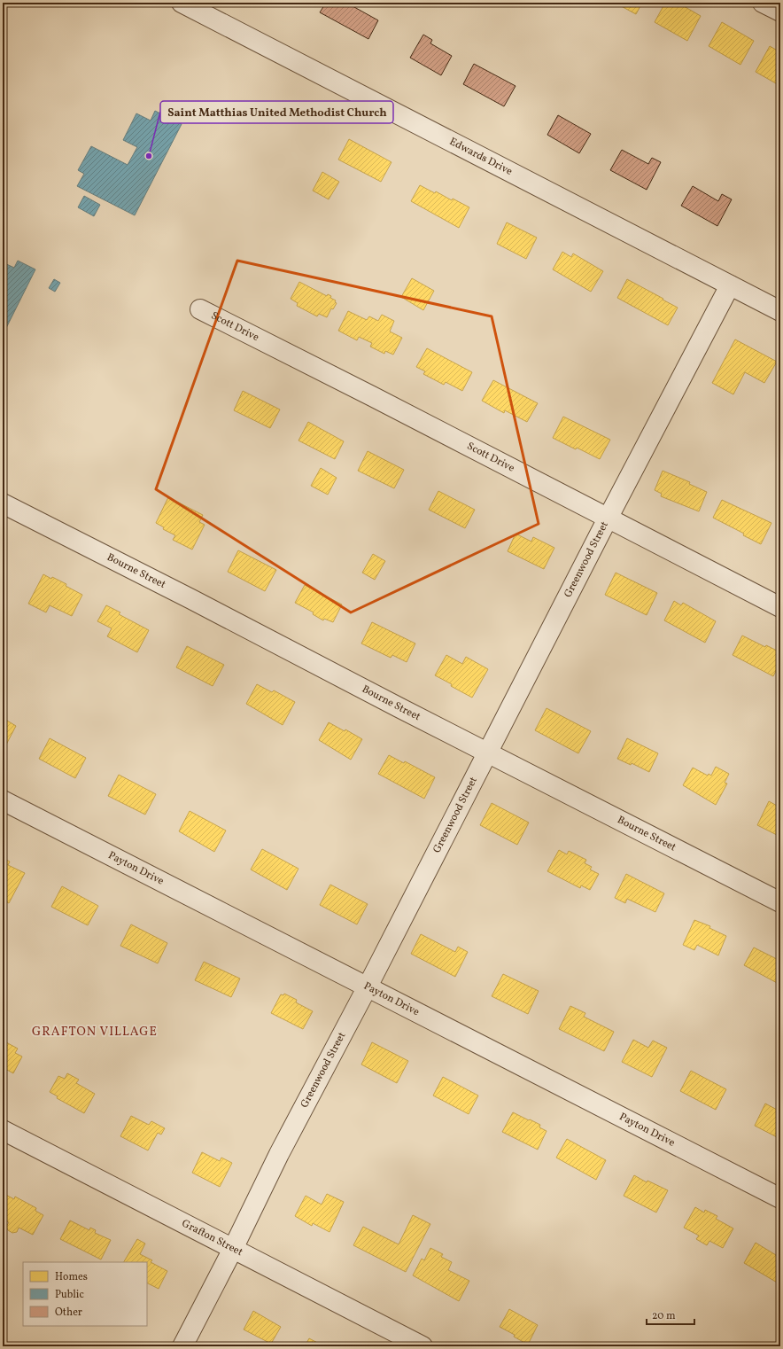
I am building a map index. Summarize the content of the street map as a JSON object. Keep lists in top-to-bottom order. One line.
{"streets":{"street":["Edwards Drive","Scott Drive","Greenwood Street","Bourne Street","Payton Drive","Grafton Street"]},"crossings":[["Edwards Drive","Greenwood Street"],["Scott Drive","Greenwood Street"],["Greenwood Street","Bourne Street"],["Greenwood Street","Payton Drive"],["Greenwood Street","Grafton Street"]],"districts":["GRAFTON VILLAGE"],"places":["Saint Matthias United Methodist Church"],"legend":["Homes","Public","Other"],"scale_bar":"20 m"}
